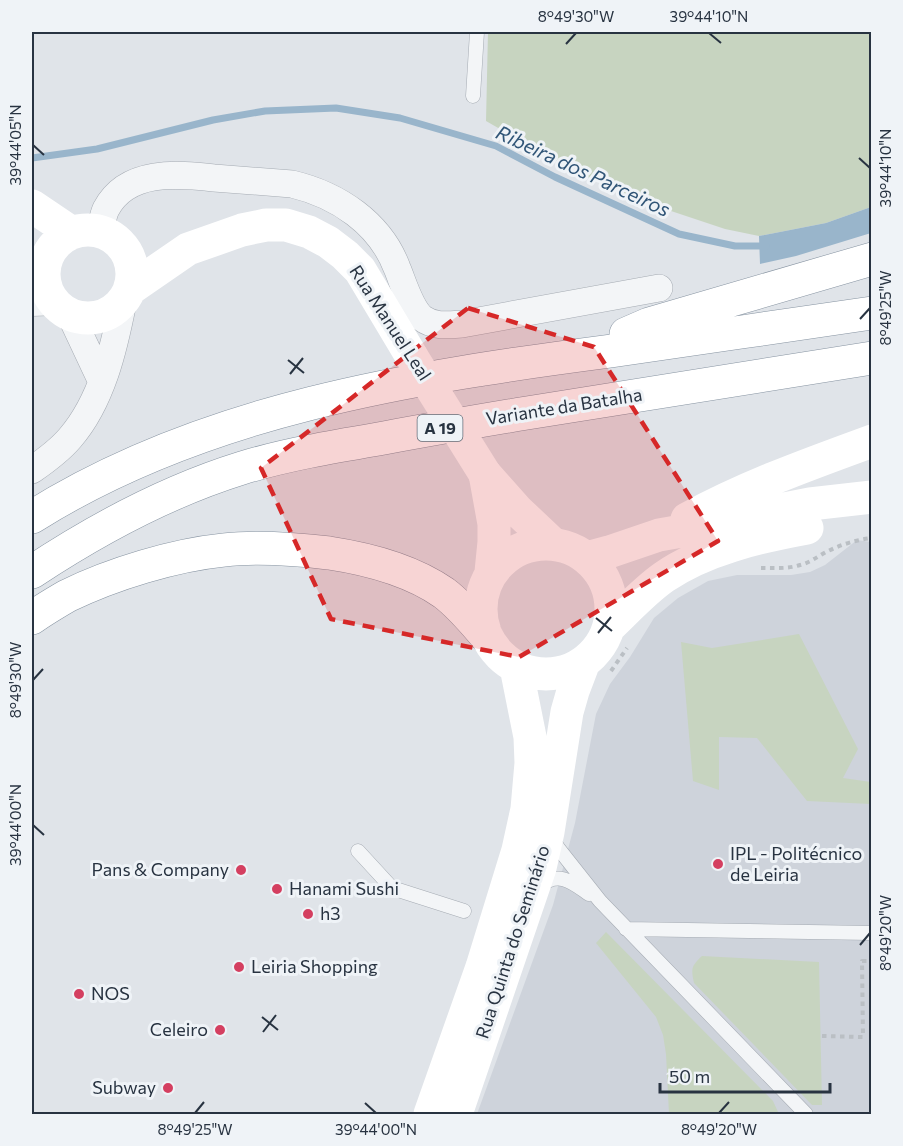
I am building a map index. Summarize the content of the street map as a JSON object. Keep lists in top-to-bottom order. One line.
{"streets":{"main road":["Rua Manuel Leal","Variante da Batalha","A 19","Rua Quinta do Seminário"]},"crossings":[["Rua Manuel Leal","Rua Quinta do Seminário"]],"water":["Ribeira dos Parceiros"],"places":["IPL - Politécnico de Leiria","Pans & Company","Hanami Sushi","h3","Leiria Shopping","NOS","Celeiro","Subway"],"scale_bar":"50 m","coordinates":["8°49'30\"W","39°44'10\"N","39°44'05\"N","8°49'25\"W","39°44'00\"N","8°49'20\"W"]}
